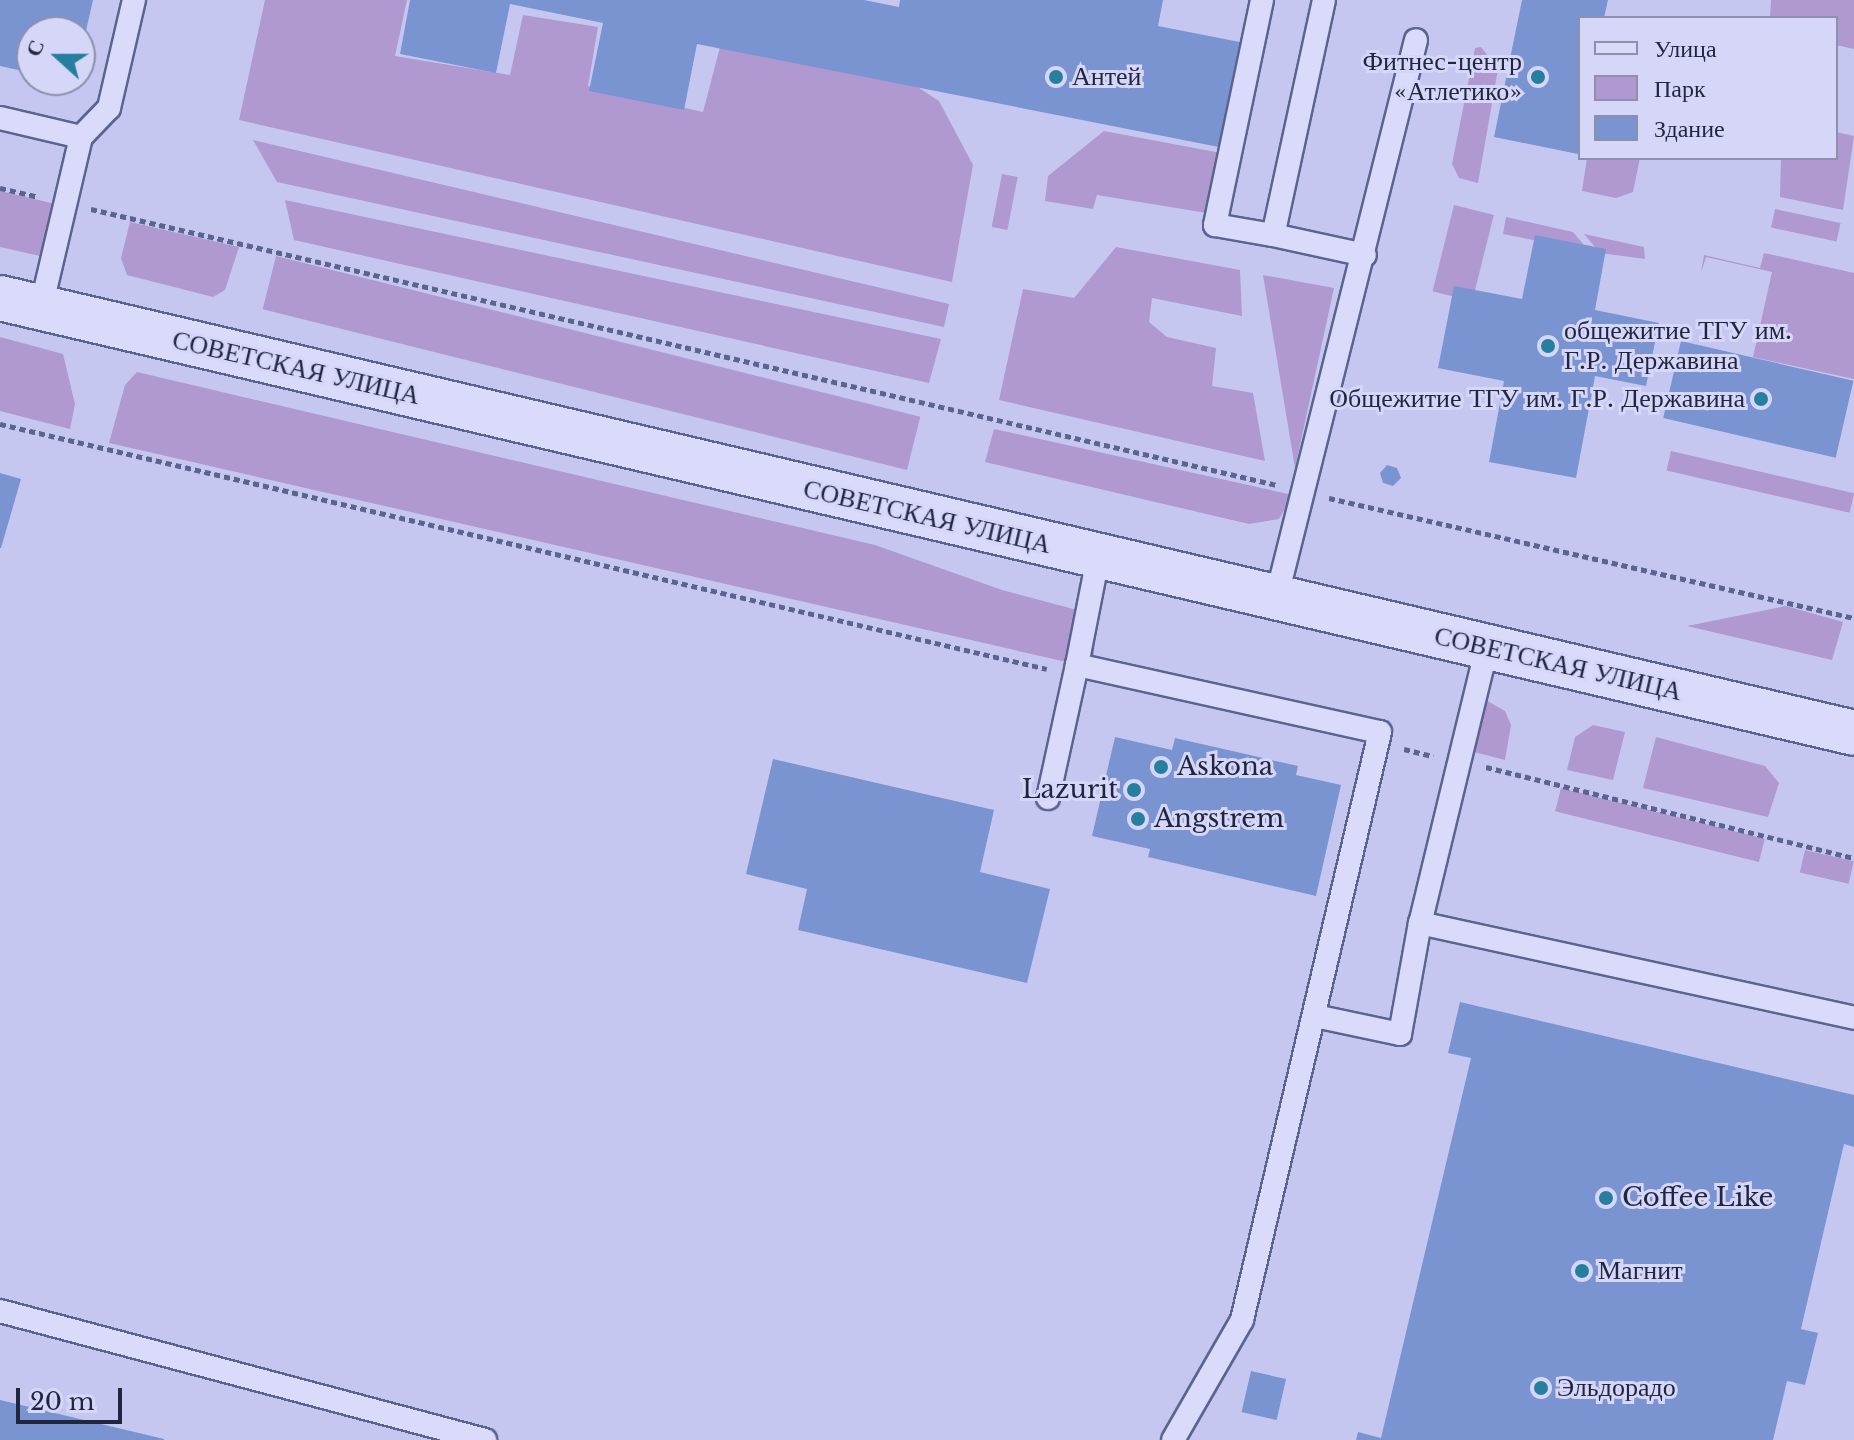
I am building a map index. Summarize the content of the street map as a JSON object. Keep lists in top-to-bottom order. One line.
{"streets":{"main road":["СОВЕТСКАЯ УЛИЦА"]},"places":["Антей","Фитнес-центр «Атлетико»","общежитие ТГУ им. Г.Р. Державина","Общежитие ТГУ им. Г.Р. Державина","Askona","Lazurit","Angstrem","Coffee Like","Магнит","Эльдорадо"],"legend":["Улица","Парк","Здание"],"scale_bar":"20 m","north":"left"}
